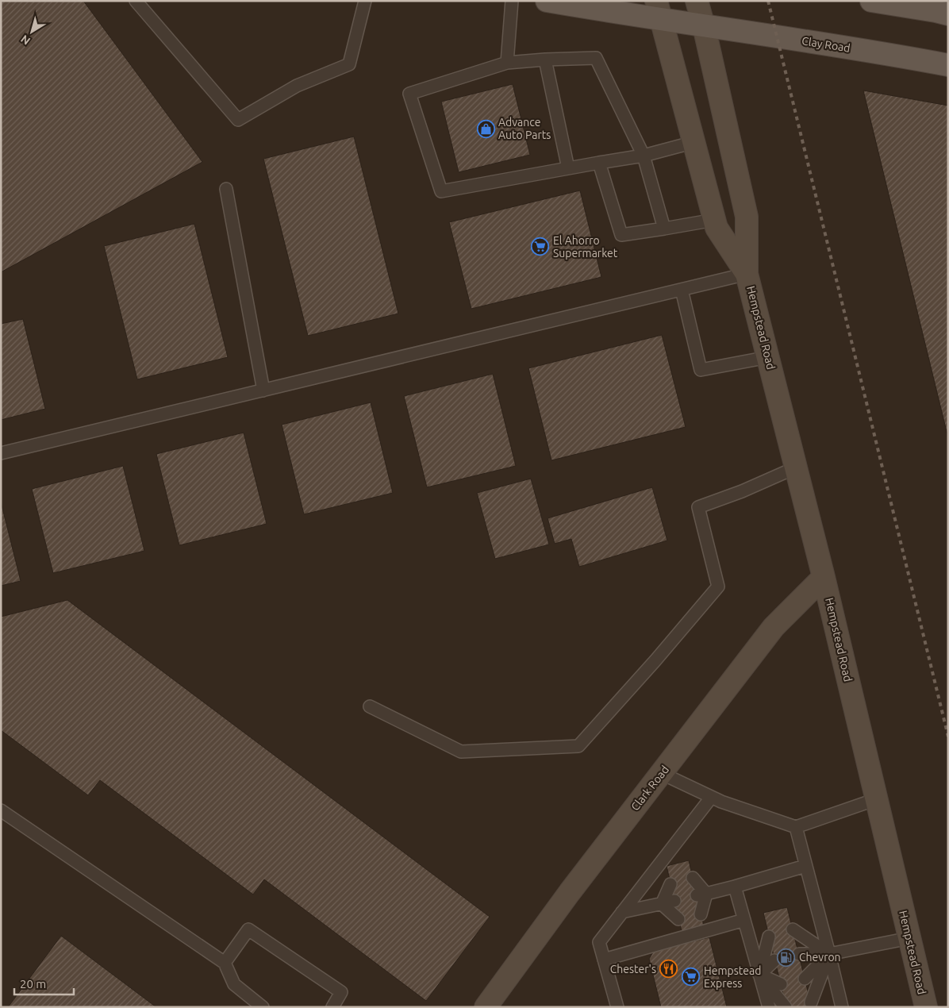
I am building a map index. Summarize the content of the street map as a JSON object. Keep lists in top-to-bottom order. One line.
{"streets":{"main road":["Clay Road","Hempstead Road","Clark Road"]},"crossings":[["Clay Road","Hempstead Road"],["Hempstead Road","Clark Road"]],"places":{"shop":["Advance Auto Parts"],"supermarket":["El Ahorro Supermarket","Hempstead Express"],"fuel station":["Chevron"],"restaurant":["Chester's"]},"scale_bar":"20 m","north":"bottom left"}
